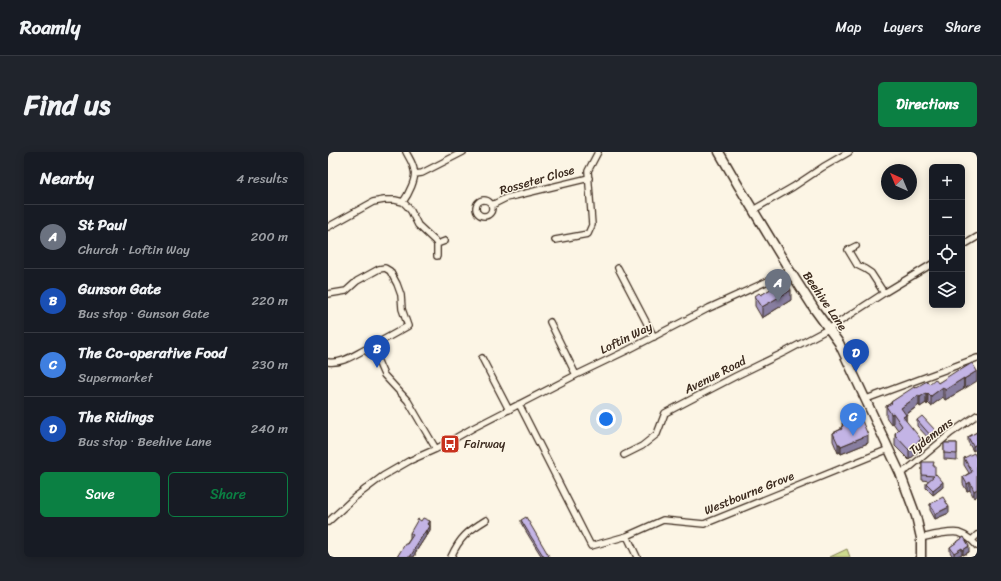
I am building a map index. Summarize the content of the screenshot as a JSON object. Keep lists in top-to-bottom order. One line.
{"streets":{"main road":["Beehive Lane"],"street":["Rosseter Close","Loftin Way","Avenue Road","Tydemans","Westbourne Grove"]},"crossings":[["Beehive Lane","Loftin Way"],["Beehive Lane","Avenue Road"],["Beehive Lane","Tydemans"],["Beehive Lane","Westbourne Grove"],["Loftin Way","Westbourne Grove"]],"places":{"bus stop":["Fairway"]},"north":"top left","page":{"header":"Roamly","nav":["Map","Layers","Share"],"title":"Find us","buttons":["Directions",["Save","Share"]],"heading":["Nearby","4 results"],"map_buttons":["+","−"],"list":[{"mark":"A","name":"St Paul","note":"Church · Loftin Way","value":"200 m"},{"mark":"B","name":"Gunson Gate","note":"Bus stop · Gunson Gate","value":"220 m"},{"mark":"C","name":"The Co-operative Food","note":"Supermarket","value":"230 m"},{"mark":"D","name":"The Ridings","note":"Bus stop · Beehive Lane","value":"240 m"}],"pins":["A","B","D","C"]}}
